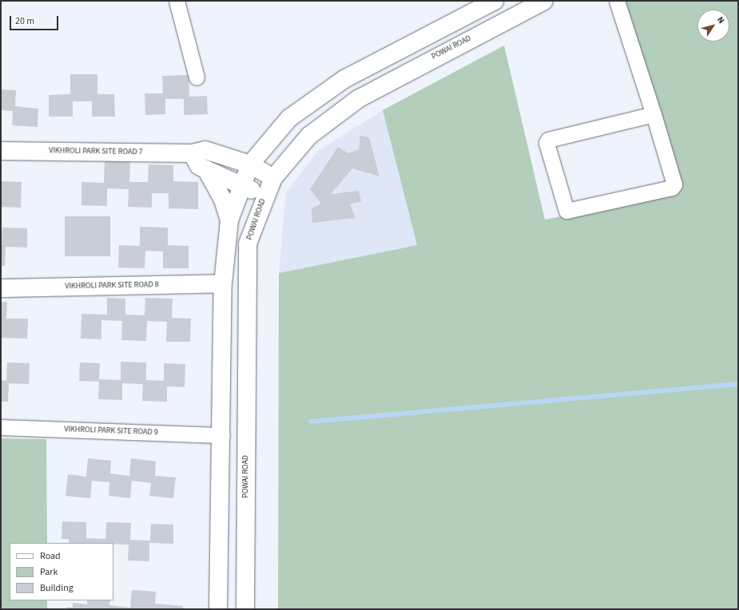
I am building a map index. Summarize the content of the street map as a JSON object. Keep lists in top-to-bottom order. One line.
{"streets":{"main road":["POWAI ROAD","VIKHROLI PARK SITE ROAD 7","VIKHROLI PARK SITE ROAD 8"],"street":["VIKHROLI PARK SITE ROAD 9"]},"crossings":[["POWAI ROAD","VIKHROLI PARK SITE ROAD 7"]],"legend":["Road","Park","Building"],"scale_bar":"20 m","north":"top right"}
